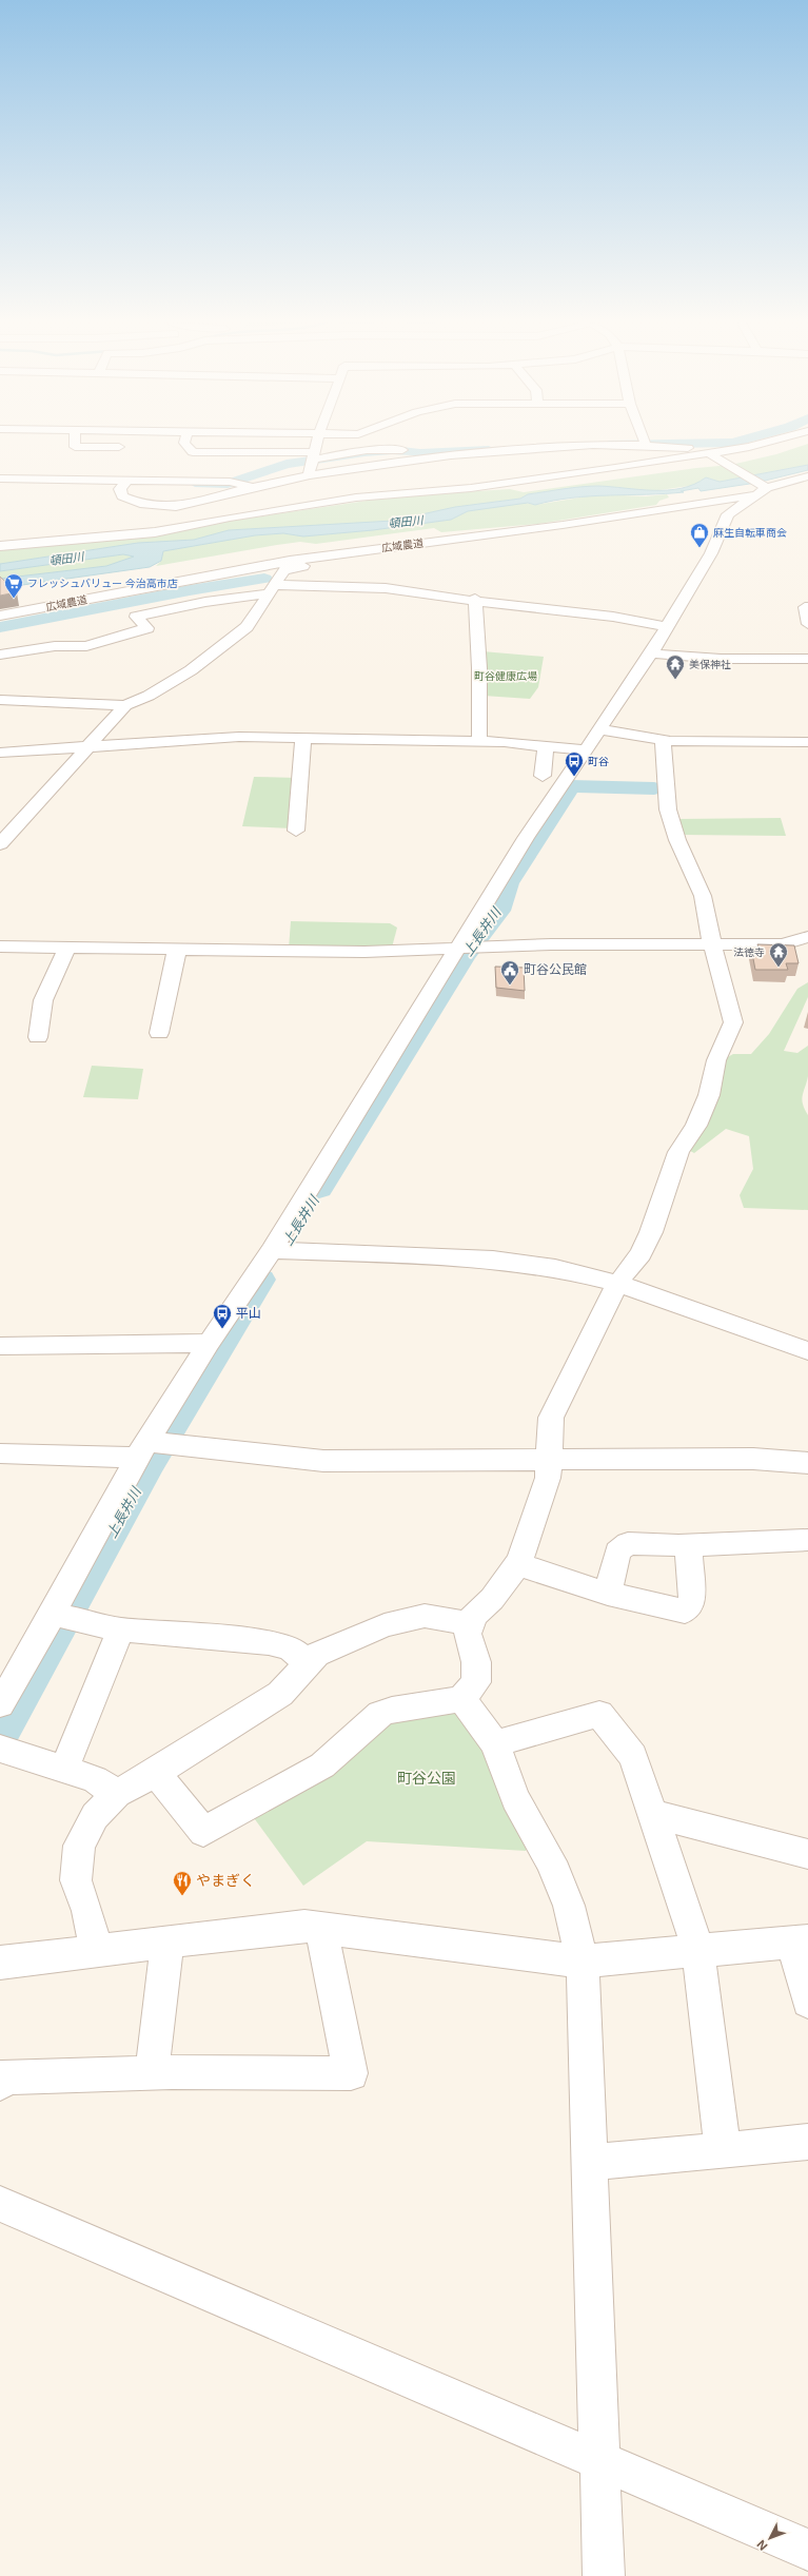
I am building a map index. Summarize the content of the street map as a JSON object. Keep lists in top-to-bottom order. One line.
{"streets":{"street":["広域農道"]},"water":["頓田川","上長井川"],"parks":["町谷健康広場","町谷公園"],"places":{"shop":["麻生自転車商会"],"supermarket":["フレッシュバリュー 今治高市店"],"temple":["美保神社","法徳寺"],"bus stop":["町谷","平山"],"public building":["町谷公民館"],"restaurant":["やまぎく"]},"north":"bottom left"}
